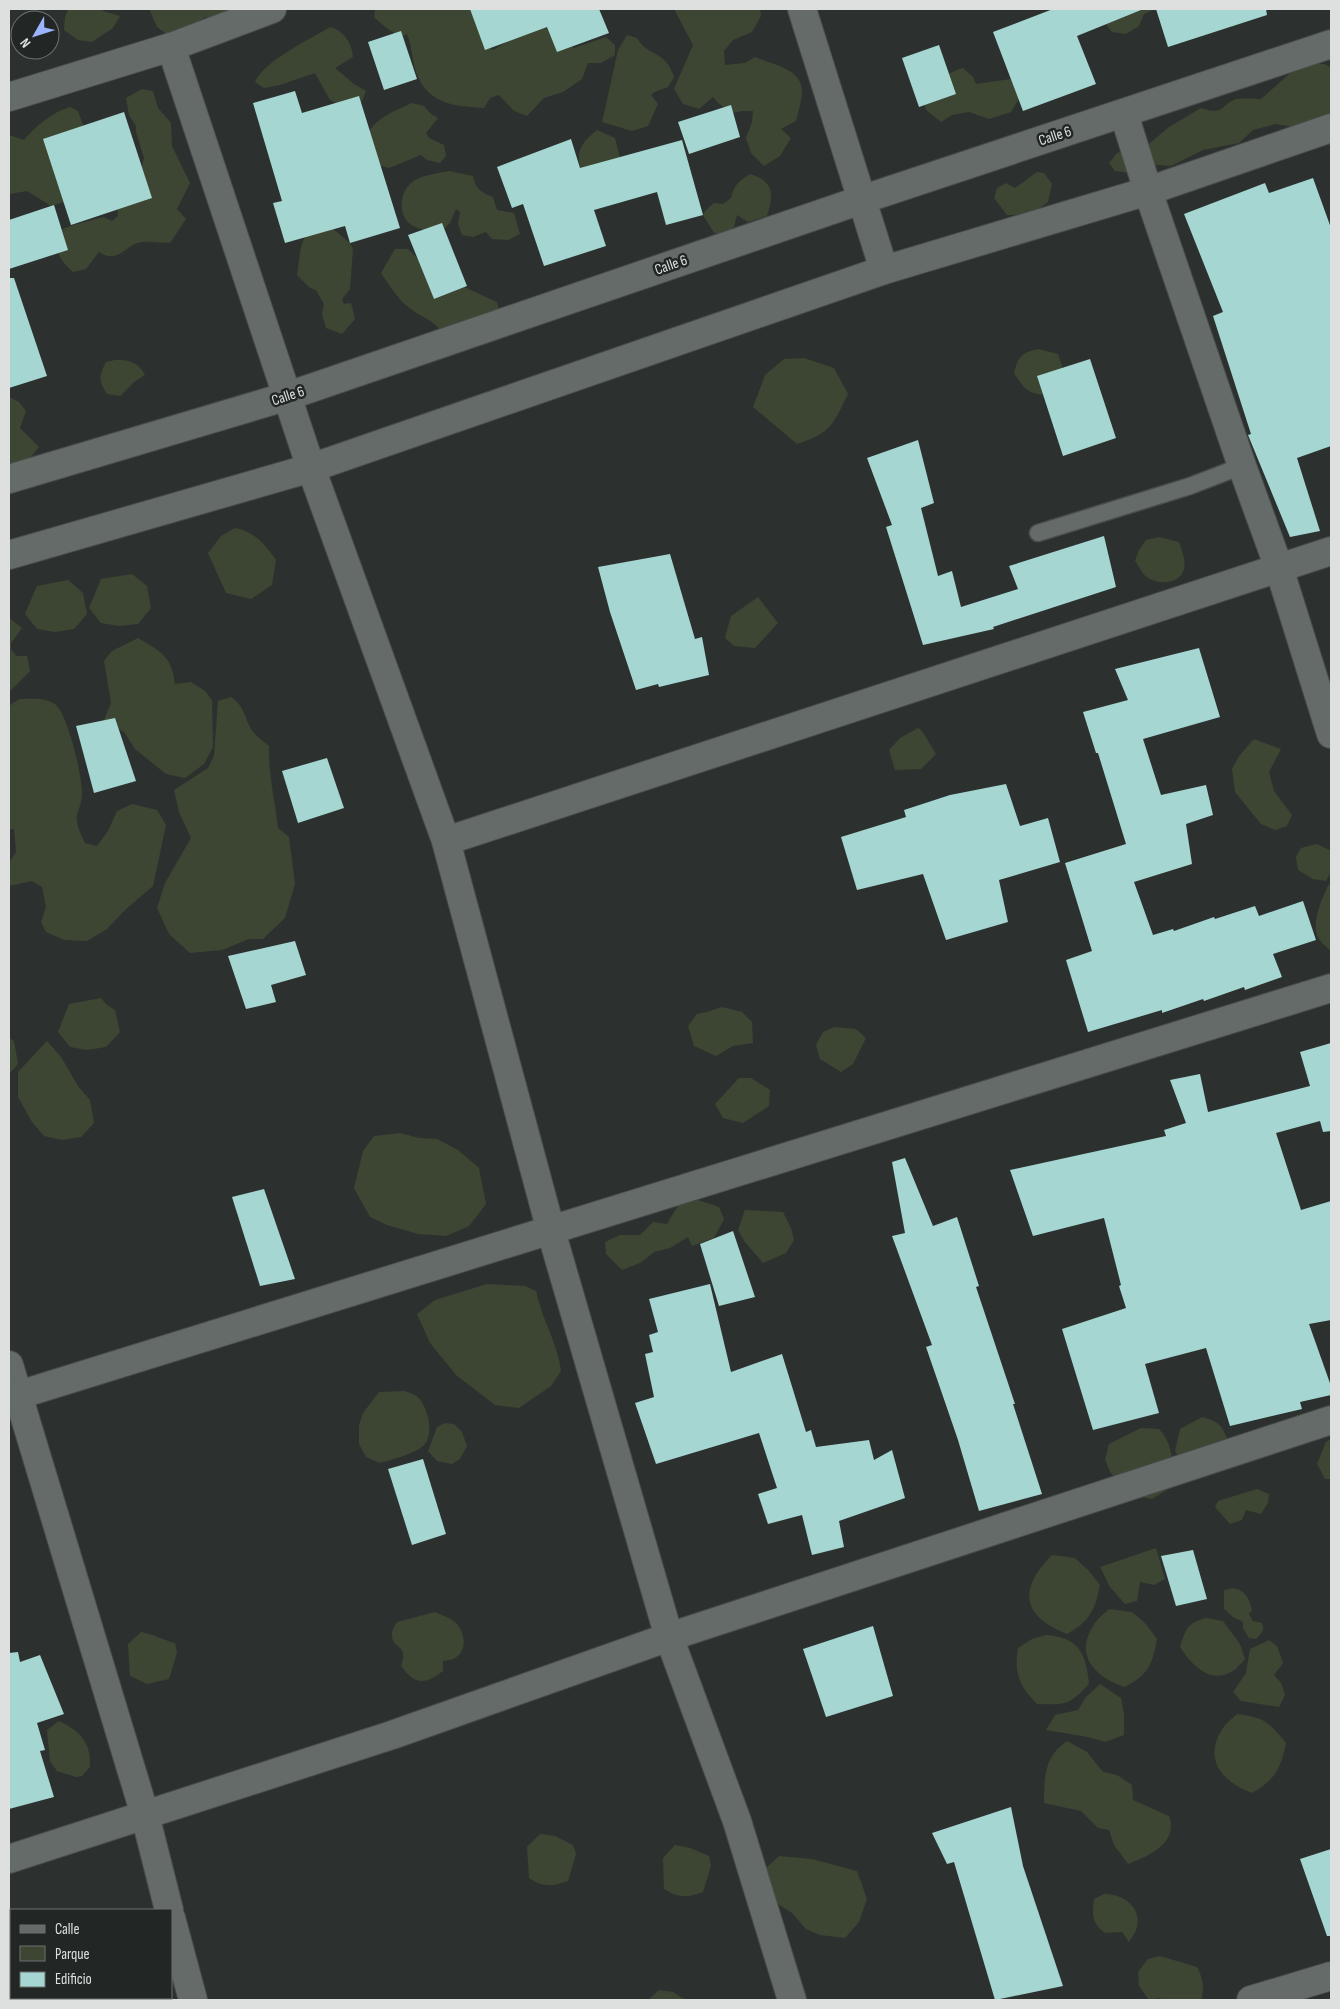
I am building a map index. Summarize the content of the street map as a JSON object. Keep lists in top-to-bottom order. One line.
{"streets":{"street":["Calle 6"]},"legend":["Calle","Parque","Edificio"],"north":"bottom left"}
